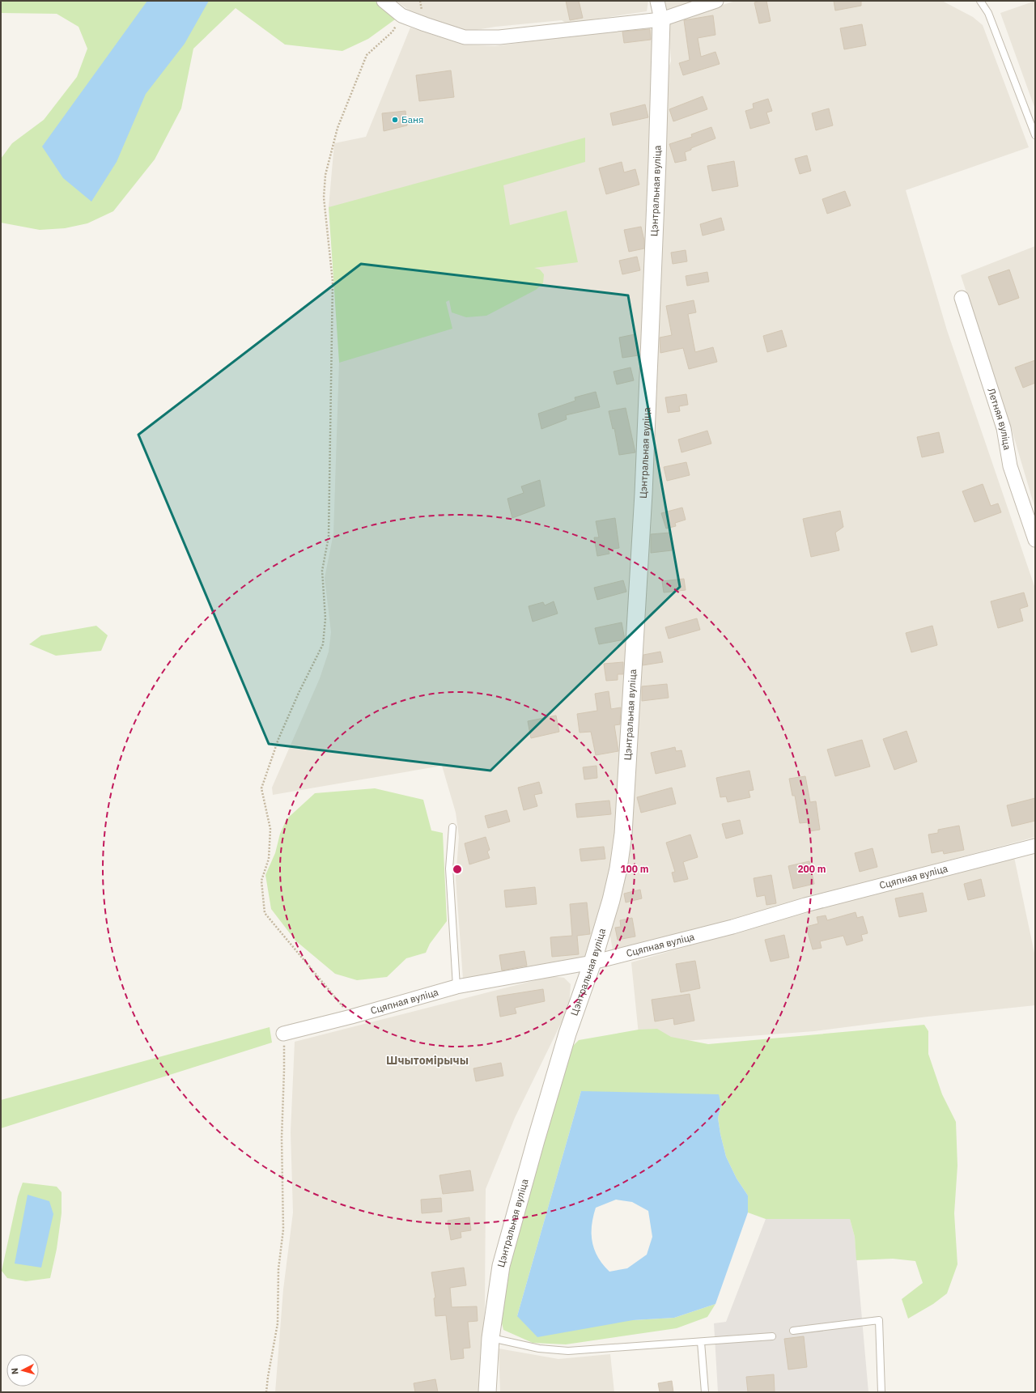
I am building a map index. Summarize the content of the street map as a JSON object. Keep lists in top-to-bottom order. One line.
{"streets":{"street":["Цэнтральная вуліца","Летняя вуліца","Сцяпная вуліца"]},"crossings":[["Цэнтральная вуліца","Сцяпная вуліца"]],"districts":["Шчытомірычы"],"places":["Баня"],"north":"left","rings":["100 m","200 m"]}
